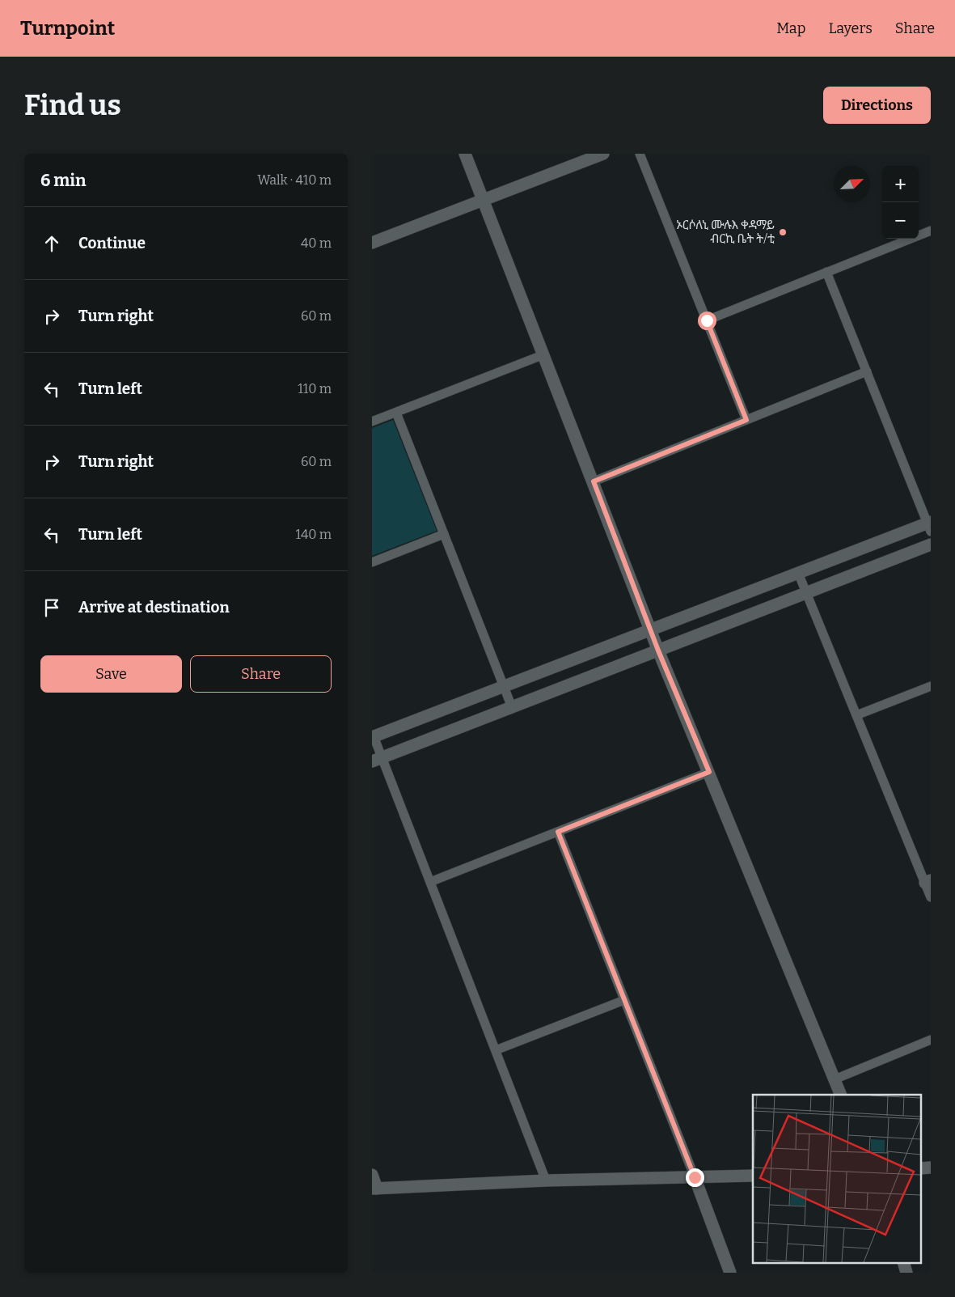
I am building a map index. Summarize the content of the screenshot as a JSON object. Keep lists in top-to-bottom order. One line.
{"places":["ኦርሶለኒ ሙሉእ ቀዳማይ ብርኪ ቤት ት/ቲ"],"north":"top right","page":{"header":"Turnpoint","nav":["Map","Layers","Share"],"buttons":["Directions",["Save","Share"]],"title":"Find us","heading":["6 min","Walk · 410 m"],"map_buttons":["+","−"],"list":[["Continue","40 m"],["Turn right","60 m"],["Turn left","110 m"],["Turn right","60 m"],["Turn left","140 m"],"Arrive at destination"]}}
